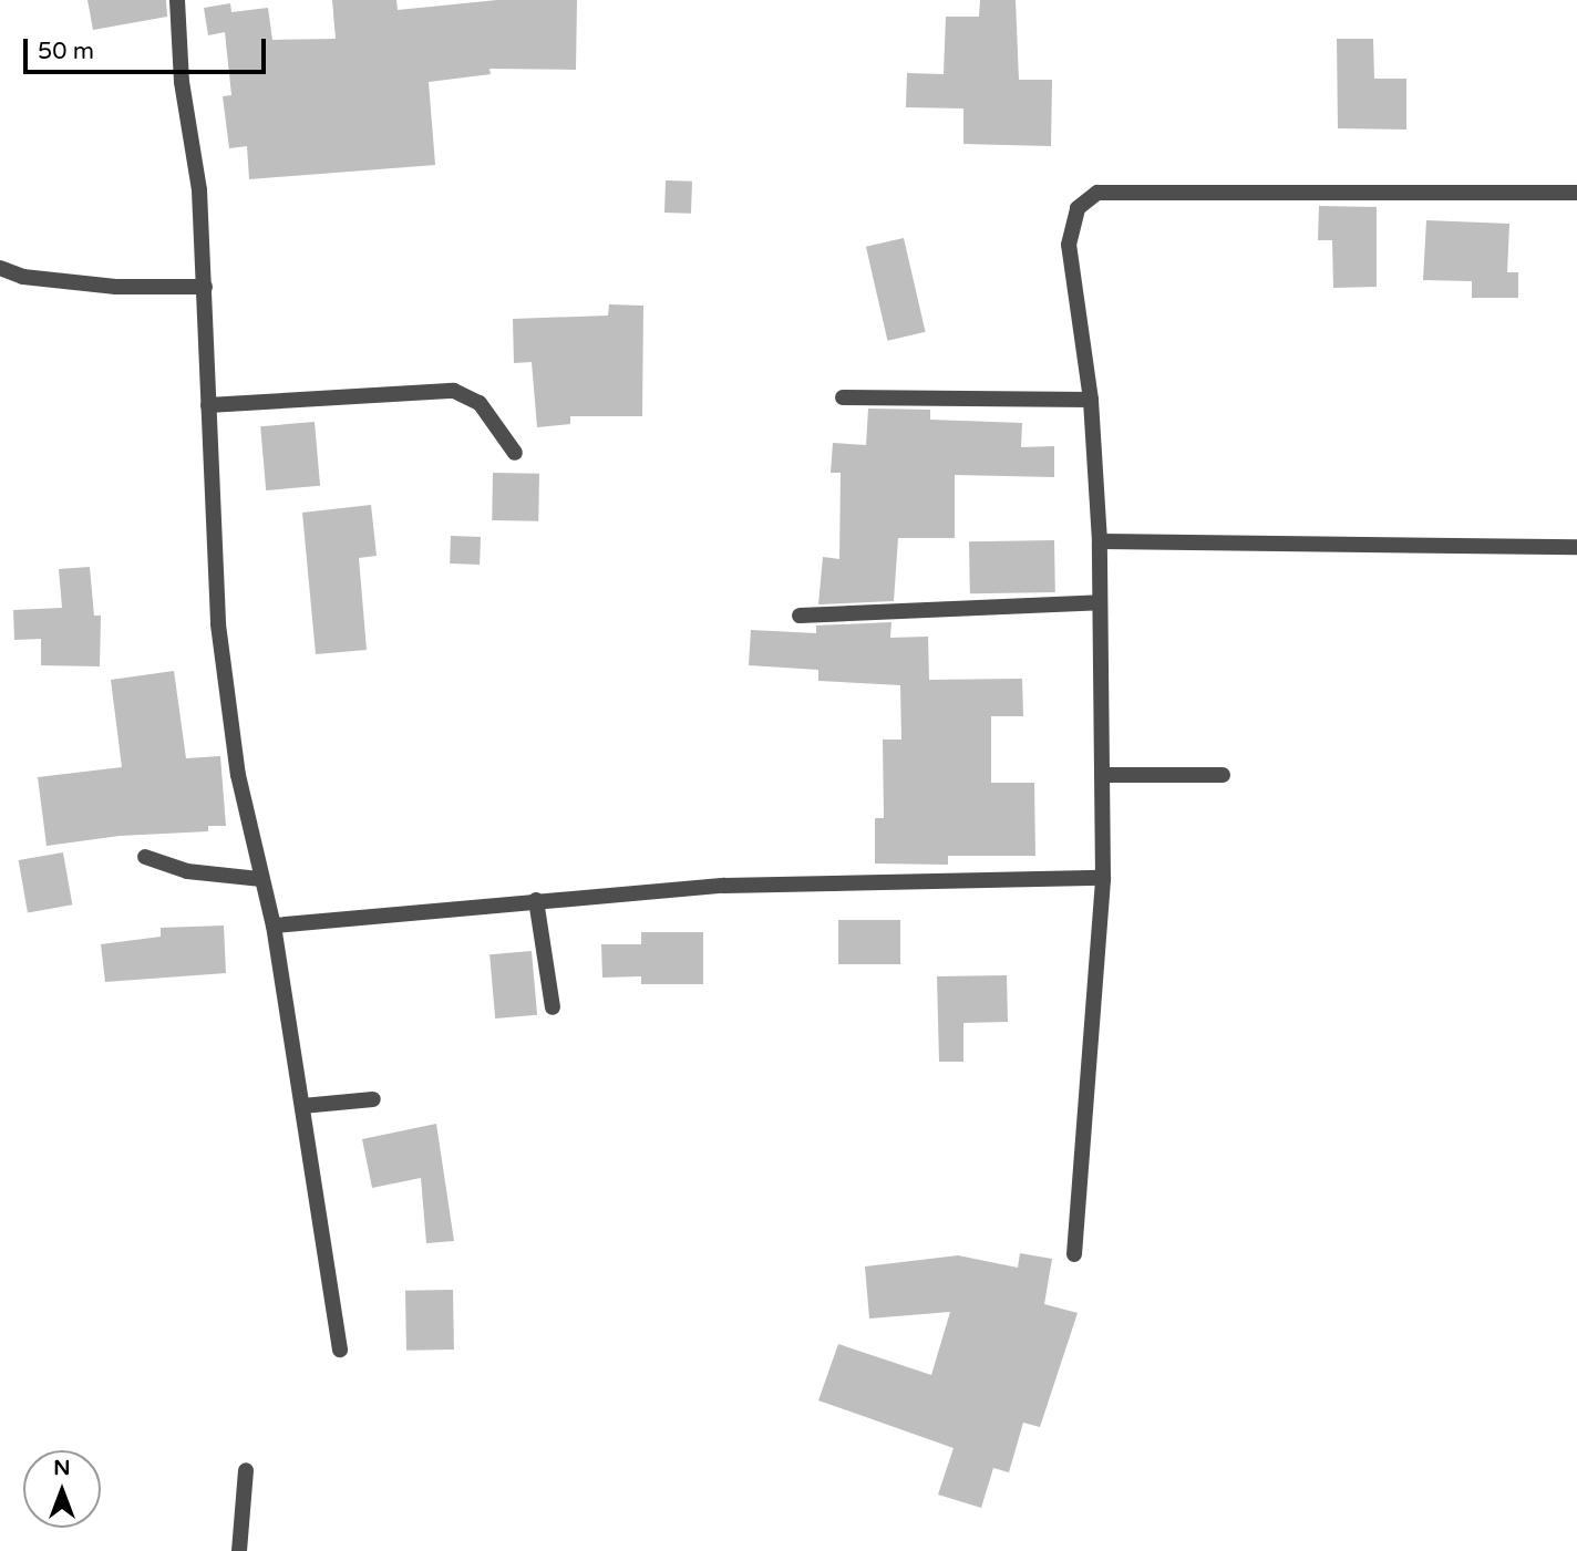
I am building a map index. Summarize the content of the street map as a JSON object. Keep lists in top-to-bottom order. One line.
{"scale_bar":"50 m","north":"top"}
